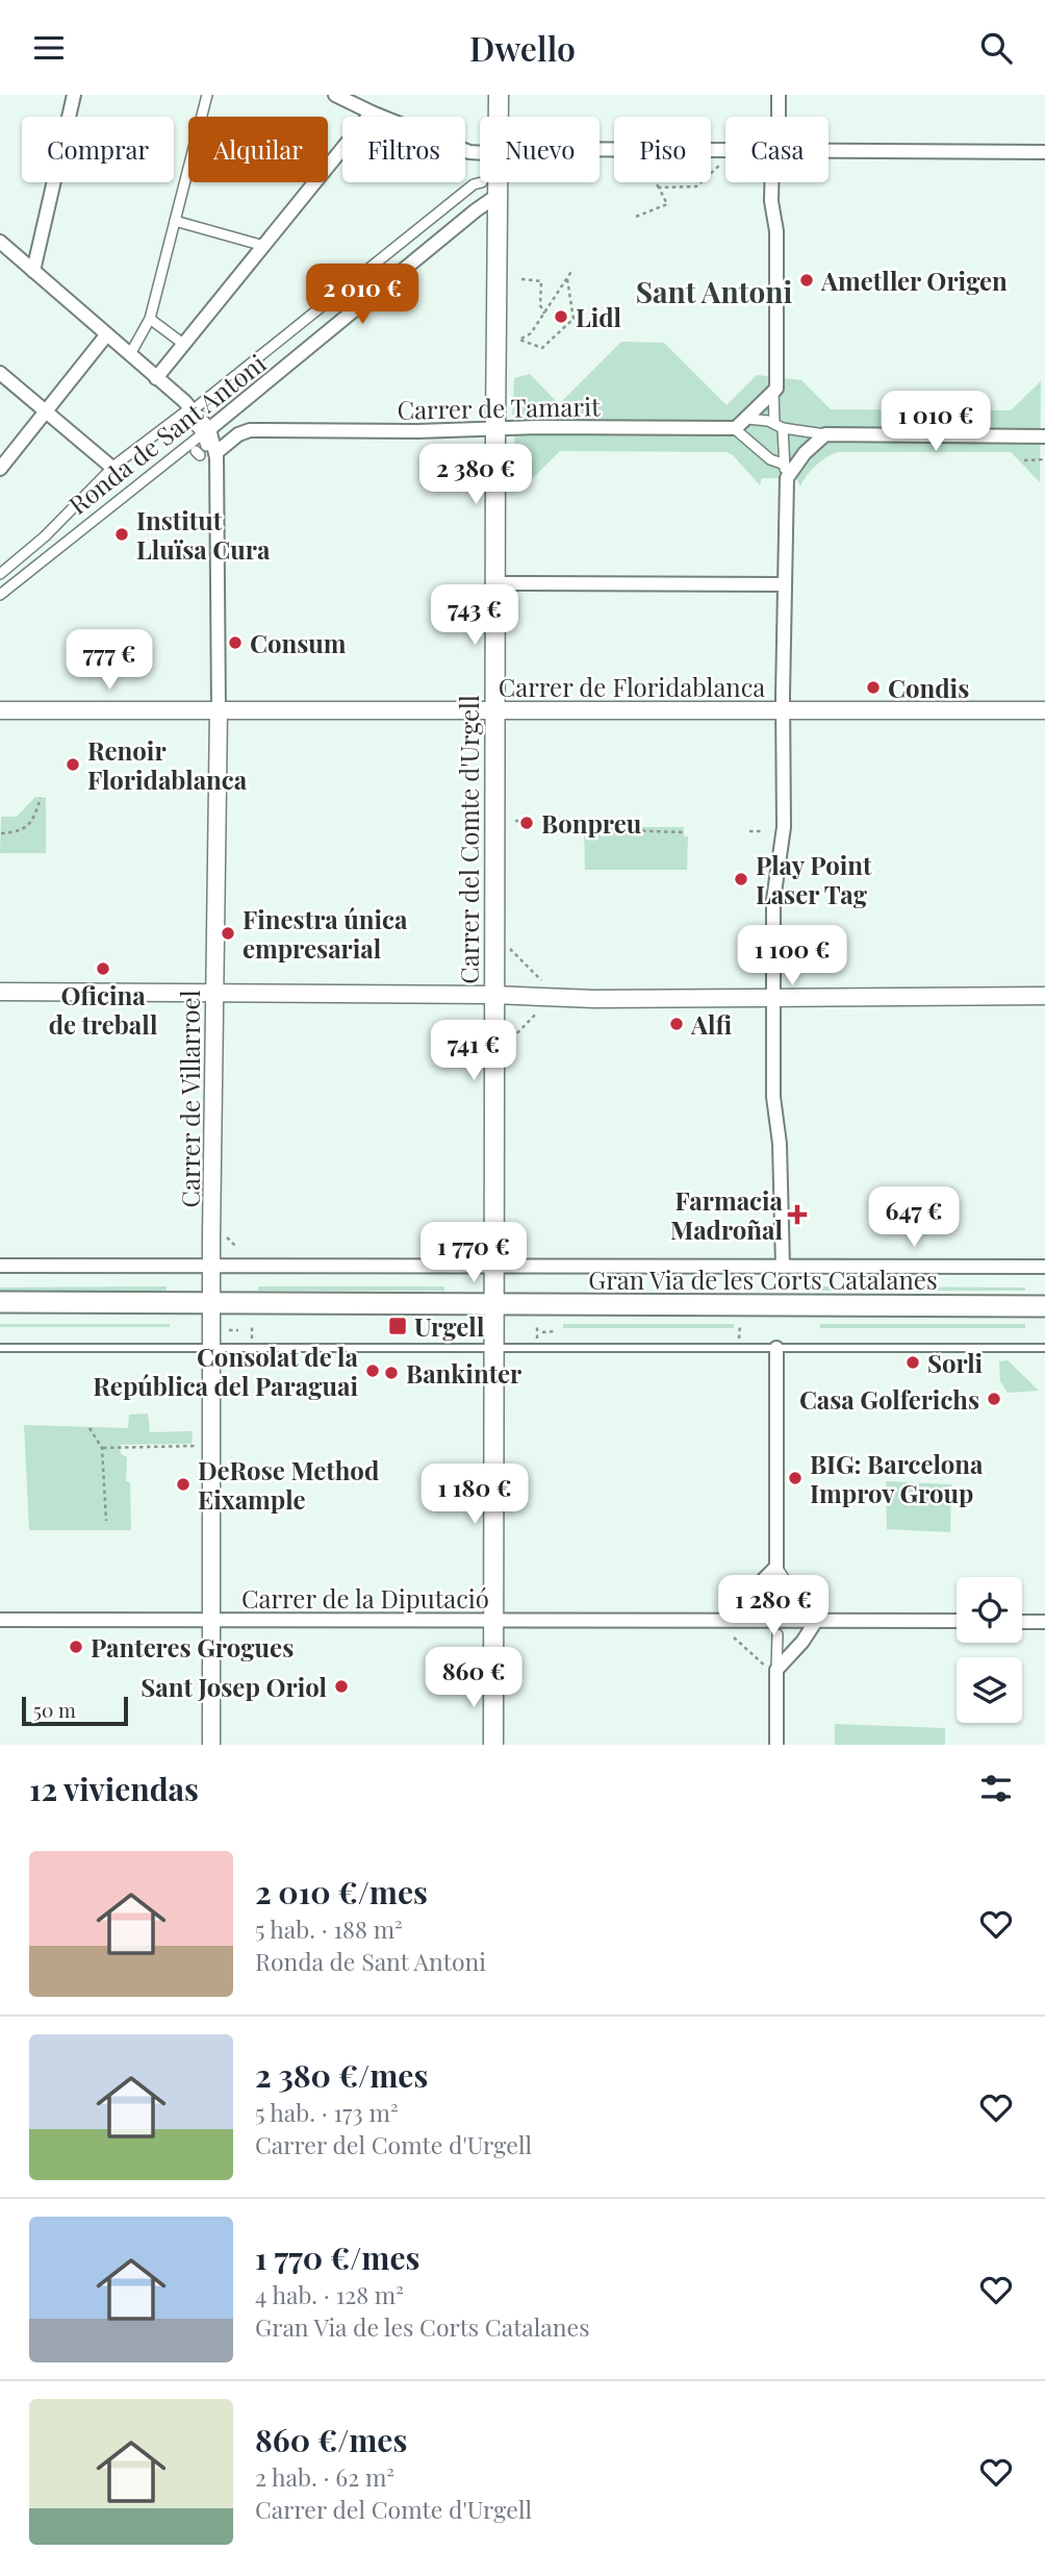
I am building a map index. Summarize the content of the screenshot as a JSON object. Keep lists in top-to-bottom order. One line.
{"streets":{"main road":["Carrer del Comte d'Urgell","Gran Via de les Corts Catalanes"],"street":["Carrer de Tamarit","Ronda de Sant Antoni","Carrer de Floridablanca","Carrer de Villarroel","Carrer de la Diputació"]},"crossings":[["Carrer de Tamarit","Carrer del Comte d'Urgell"],["Carrer de Tamarit","Carrer de Villarroel"],["Ronda de Sant Antoni","Carrer del Comte d'Urgell"],["Ronda de Sant Antoni","Carrer de Villarroel"],["Carrer de Floridablanca","Carrer del Comte d'Urgell"],["Carrer de Floridablanca","Carrer de Villarroel"],["Carrer del Comte d'Urgell","Gran Via de les Corts Catalanes"],["Carrer del Comte d'Urgell","Carrer de la Diputació"],["Carrer de Villarroel","Gran Via de les Corts Catalanes"],["Carrer de Villarroel","Carrer de la Diputació"]],"districts":["Sant Antoni"],"places":{"other":["Ametller Origen","Lidl","Institut Lluïsa Cura","Consum","Condis","Renoir Floridablanca","Bonpreu","Play Point Laser Tag","Finestra única empresarial","Oficina de treball","Alfi","Sorli","Consolat de la República del Paraguai","Bankinter","Casa Golferichs","BIG: Barcelona Improv Group","DeRose Method Eixample","Panteres Grogues","Sant Josep Oriol"],"health":["Farmacia Madroñal"],"transit":["Urgell"]},"scale_bar":"50 m","page":{"header":"Dwello","chip":["Comprar","Alquilar","Filtros","Nuevo","Piso","Casa"],"price":["2 010 €","1 010 €","2 380 €","743 €","777 €","1 100 €","741 €","647 €","1 770 €","1 180 €","1 280 €","860 €"],"scale":"50 m","heading":"12 viviendas","list":[{"name":"2 010 €/mes","note":"5 hab. · 188 m² · Ronda de Sant Antoni"},{"name":"2 380 €/mes","note":"5 hab. · 173 m² · Carrer del Comte d'Urgell"},{"name":"1 770 €/mes","note":"4 hab. · 128 m² · Gran Via de les Corts Catalanes"},{"name":"860 €/mes","note":"2 hab. · 62 m² · Carrer del Comte d'Urgell"}]}}
